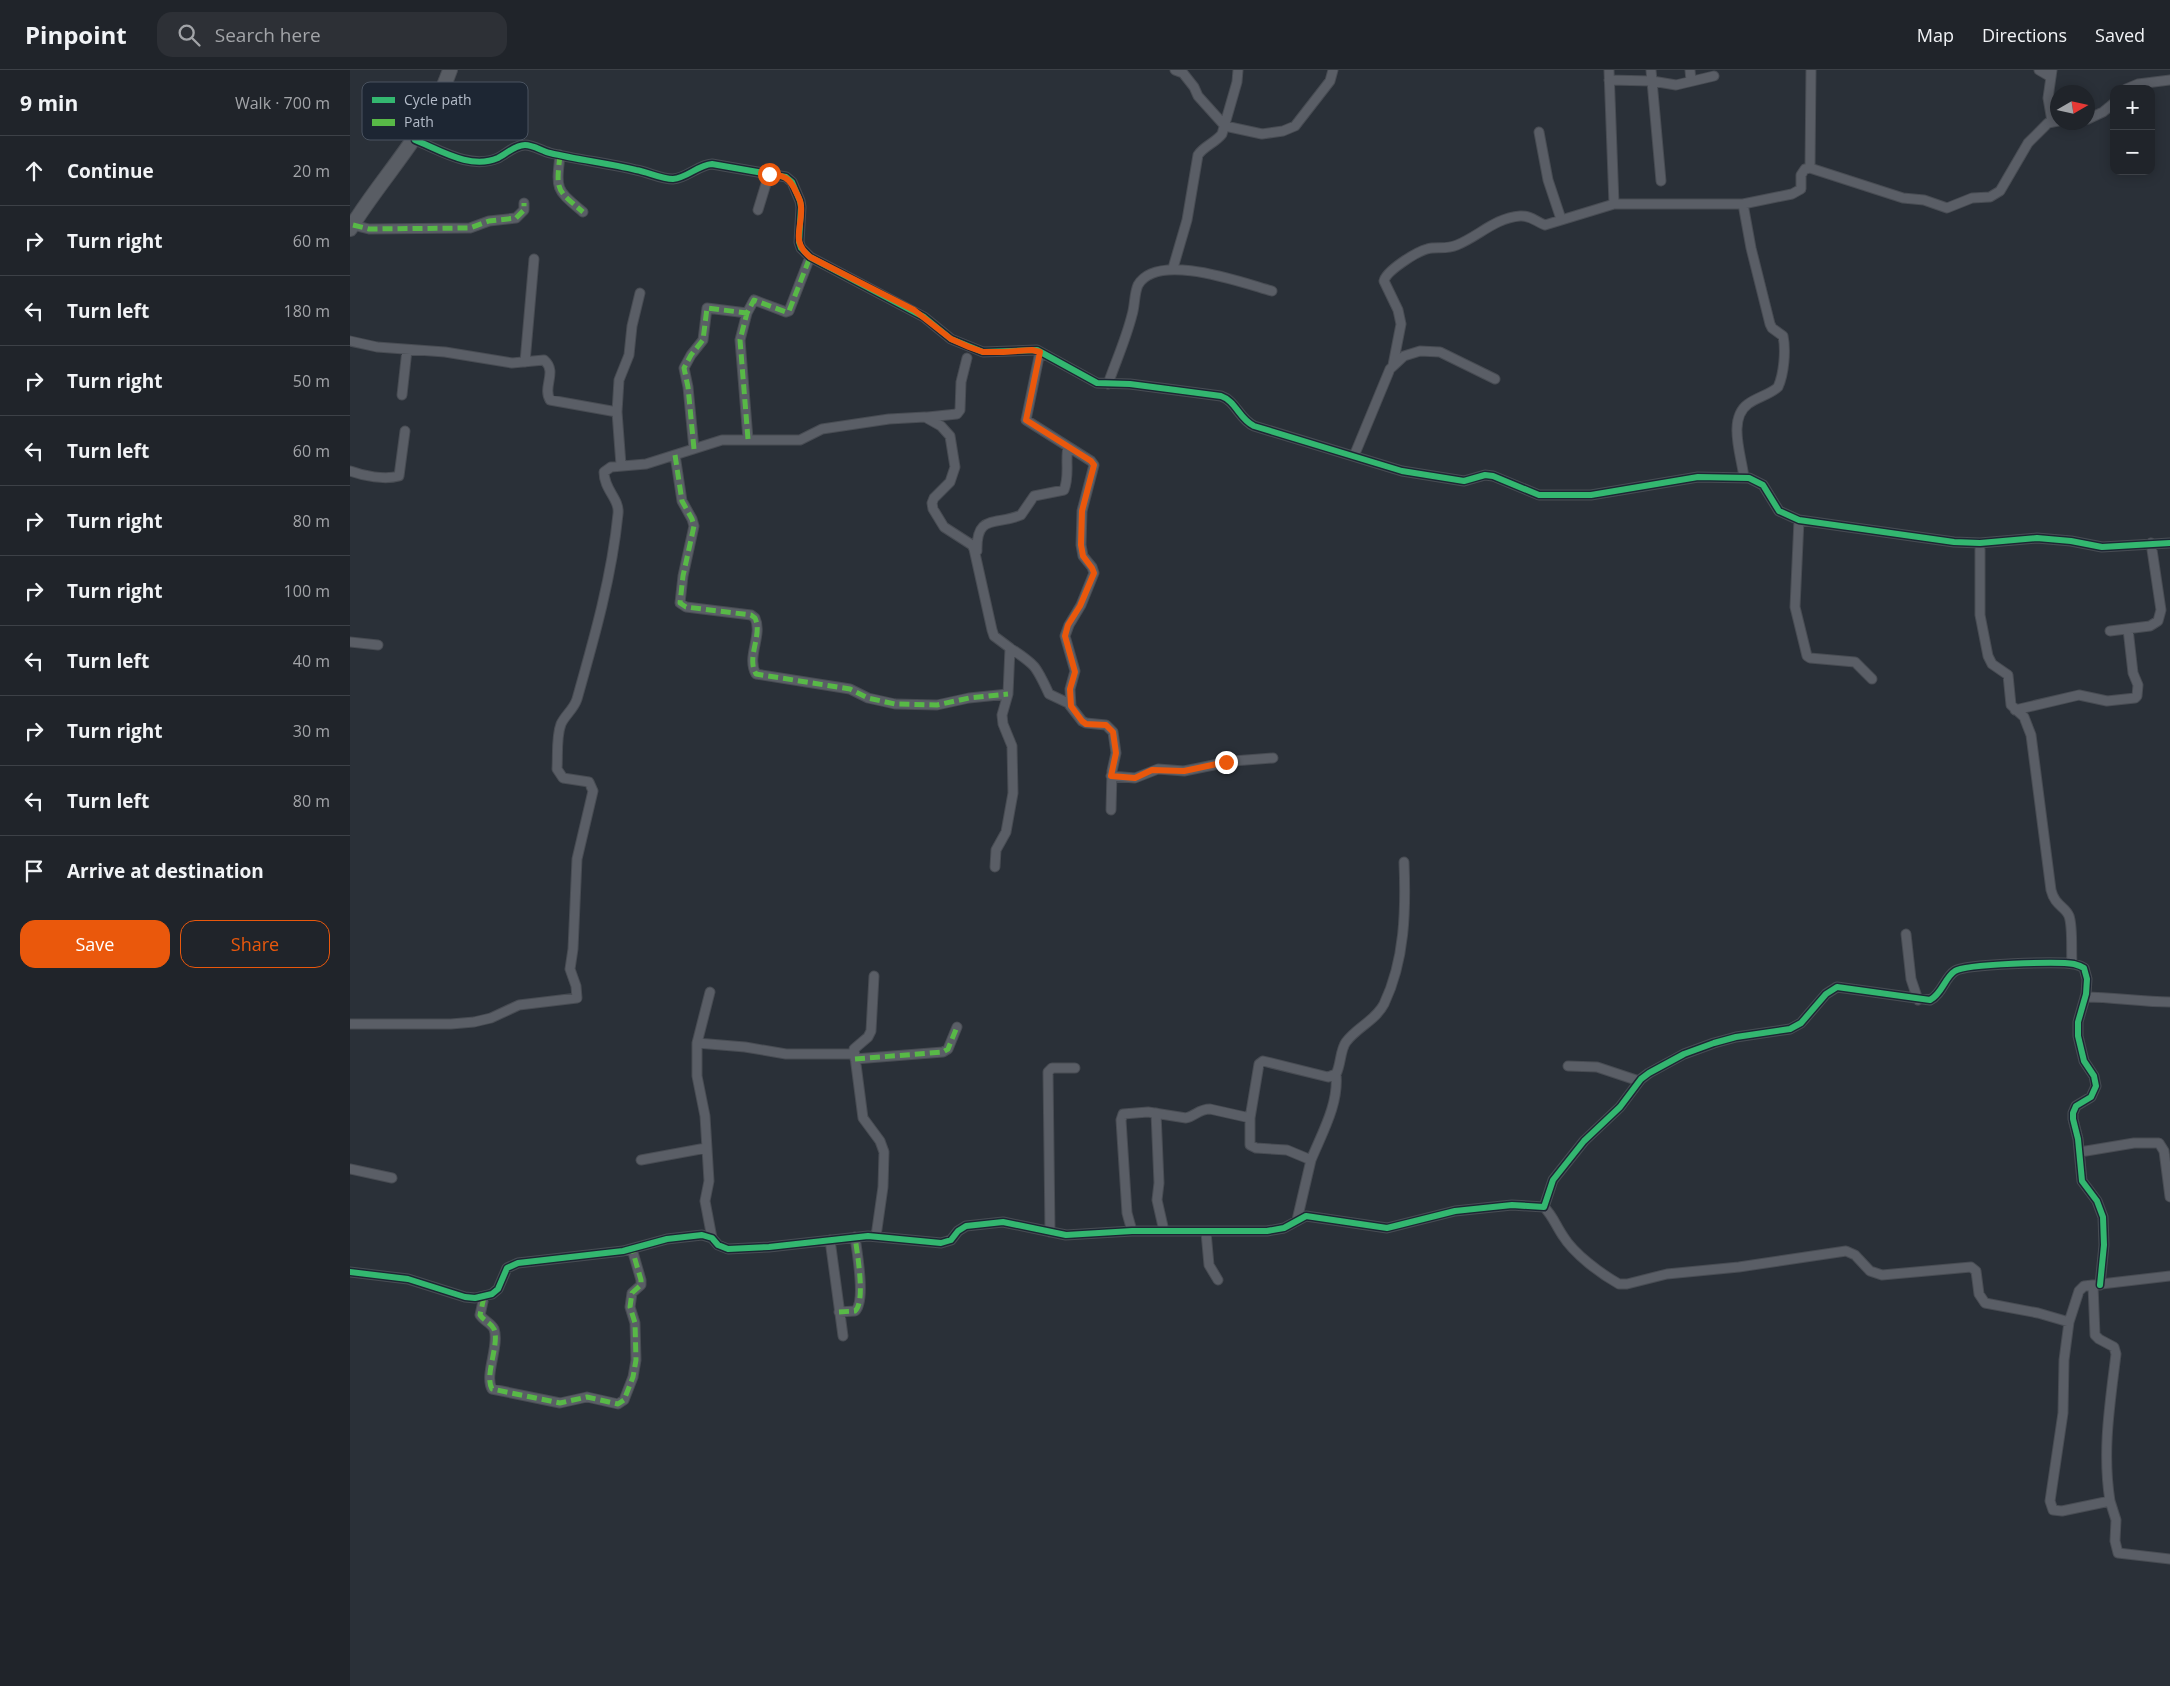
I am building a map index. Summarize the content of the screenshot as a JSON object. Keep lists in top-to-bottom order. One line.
{"legend":["Cycle path","Path"],"north":"right","page":{"header":"Pinpoint","search":"Search here","nav":["Map","Directions","Saved"],"heading":["9 min","Walk · 700 m"],"map_buttons":["+","−"],"list":[["Continue","20 m"],["Turn right","60 m"],["Turn left","180 m"],["Turn right","50 m"],["Turn left","60 m"],["Turn right","80 m"],["Turn right","100 m"],["Turn left","40 m"],["Turn right","30 m"],["Turn left","80 m"],"Arrive at destination"],"buttons":["Save","Share"]}}
